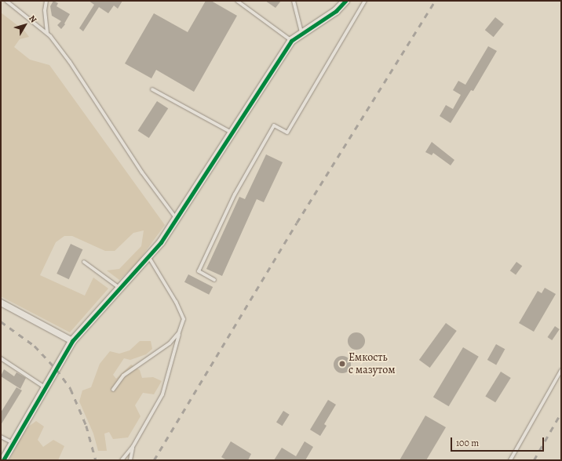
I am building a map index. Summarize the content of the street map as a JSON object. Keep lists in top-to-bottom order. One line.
{"places":["Емкость с мазутом"],"scale_bar":"100 m","north":"top right"}
